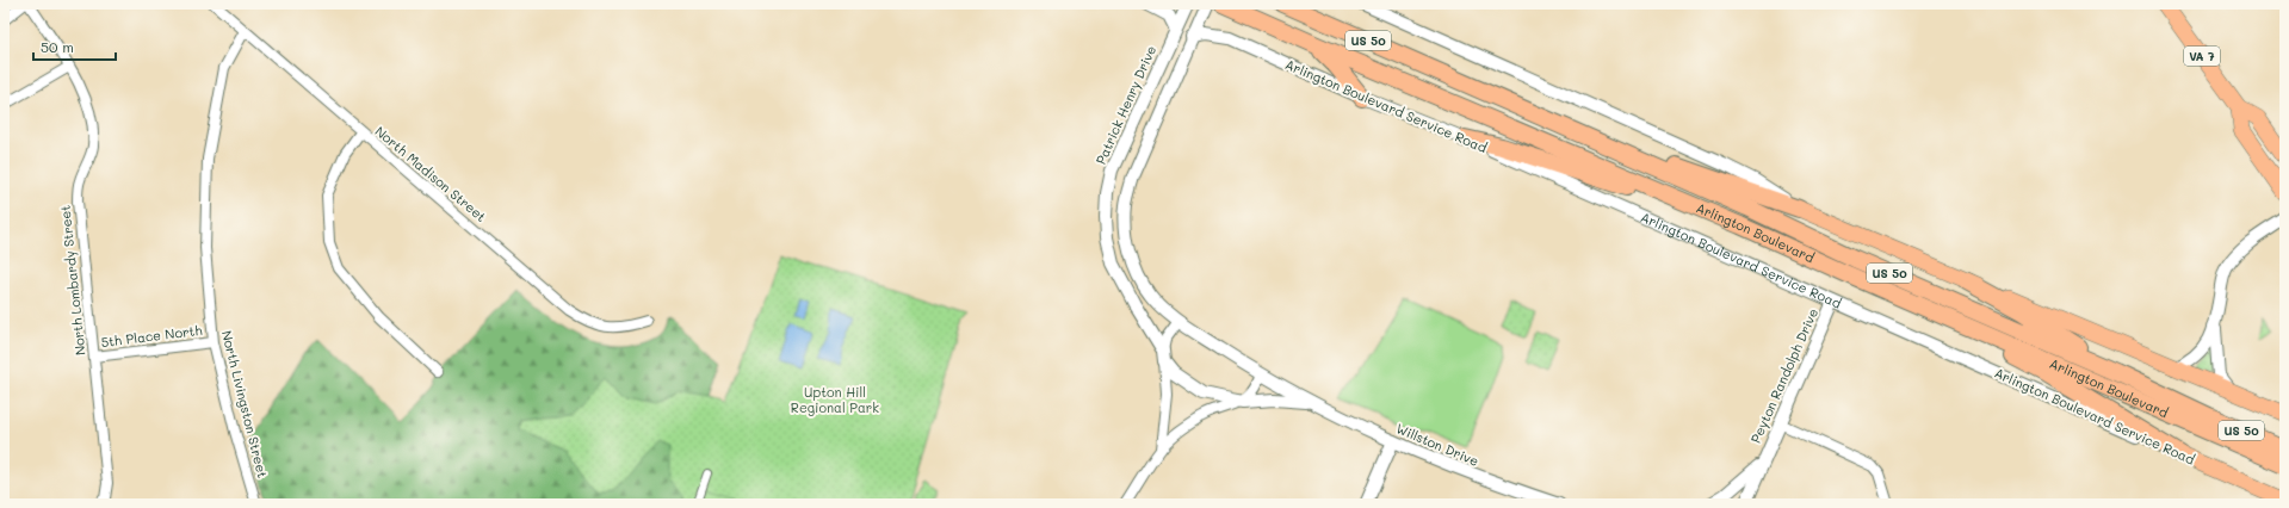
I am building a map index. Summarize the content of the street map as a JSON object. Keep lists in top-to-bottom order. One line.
{"streets":{"highway":["US 50","Arlington Boulevard"],"main road":["VA 7","Arlington Boulevard Service Road"],"street":["Patrick Henry Drive","North Madison Street","North Lombardy Street","5th Place North","Peyton Randolph Drive","North Livingston Street","Willston Drive"]},"crossings":[["Patrick Henry Drive","Willston Drive"],["Arlington Boulevard Service Road","Peyton Randolph Drive"],["North Madison Street","North Livingston Street"],["North Lombardy Street","5th Place North"],["5th Place North","North Livingston Street"]],"parks":["Upton Hill Regional Park"],"scale_bar":"50 m"}
